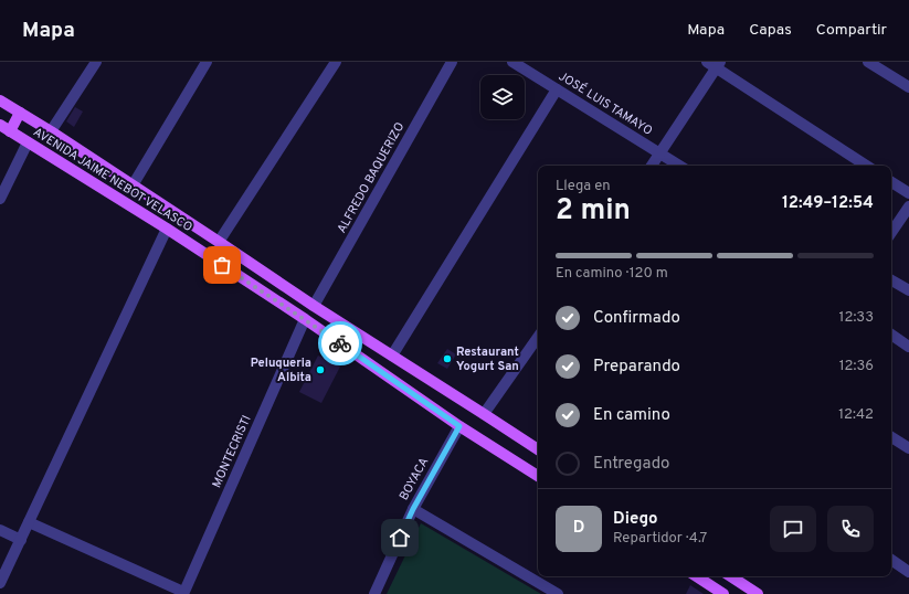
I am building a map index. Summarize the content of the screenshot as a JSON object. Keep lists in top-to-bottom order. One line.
{"streets":{"main road":["AVENIDA JAIME NEBOT VELASCO"],"street":["JOSÉ LUIS TAMAYO","ALFREDO BAQUERIZO","MONTECRISTI","BOYACA"]},"crossings":[["ALFREDO BAQUERIZO","AVENIDA JAIME NEBOT VELASCO"],["AVENIDA JAIME NEBOT VELASCO","MONTECRISTI"],["AVENIDA JAIME NEBOT VELASCO","BOYACA"]],"places":["Restaurant Yogurt San","Peluqueria Albita"],"page":{"header":"Mapa","nav":["Mapa","Capas","Compartir"],"heading":["2 min","Llega en","12:49–12:54"],"panel":["Diego","Repartidor · 4.7"],"bar":"En camino · 120 m","list":[["Confirmado","12:33"],["Preparando","12:36"],["En camino","12:42"],"Entregado"],"round":"D"}}
